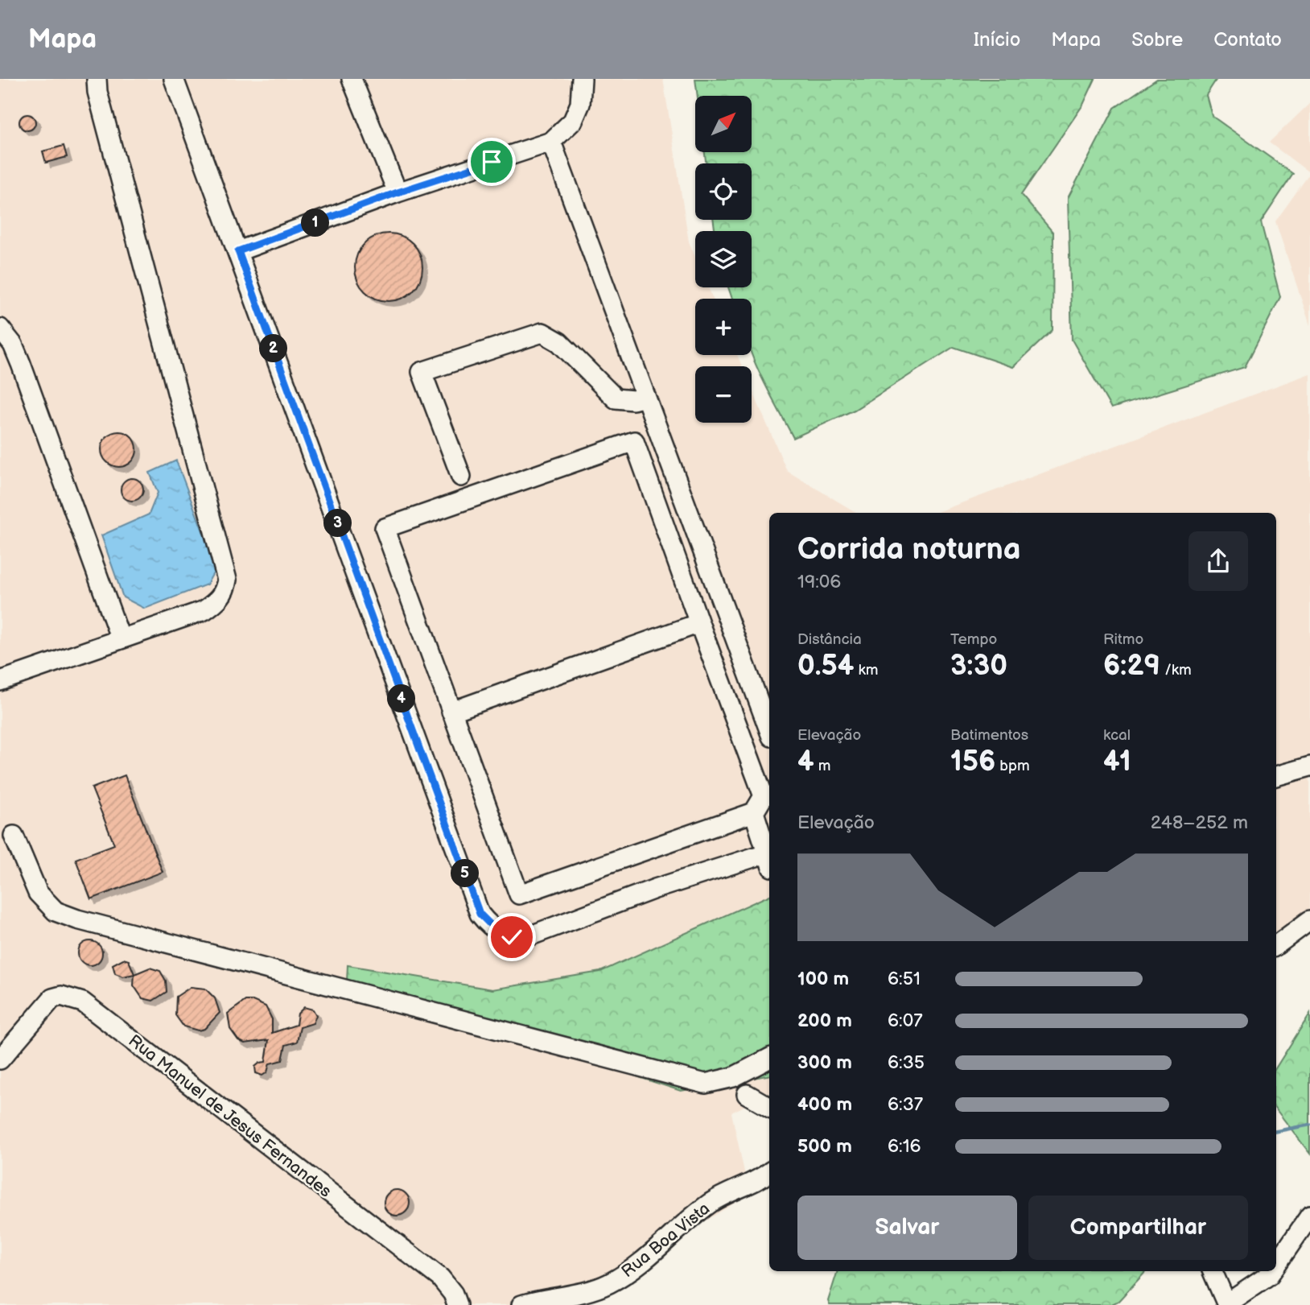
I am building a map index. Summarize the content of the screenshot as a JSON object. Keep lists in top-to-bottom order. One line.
{"streets":{"street":["Rua Manuel de Jesus Fernandes","Rua Boa Vista"]},"north":"top right","page":{"header":"Mapa","nav":["Início","Mapa","Sobre","Contato"],"map_buttons":["+","−"],"pins":["1","2","3","4","5"],"heading":["Corrida noturna","19:06"],"stats":[["Distância","0.54 km"],["Tempo","3:30"],["Ritmo","6:29 /km"],["Elevação","4 m"],["Batimentos","156 bpm"],["kcal","41"]],"chart":["Elevação","248–252 m"],"list":[{"name":"100 m","note":"6:51"},{"name":"200 m","note":"6:07"},{"name":"300 m","note":"6:35"},{"name":"400 m","note":"6:37"},{"name":"500 m","note":"6:16"}],"buttons":["Salvar","Compartilhar"]}}
